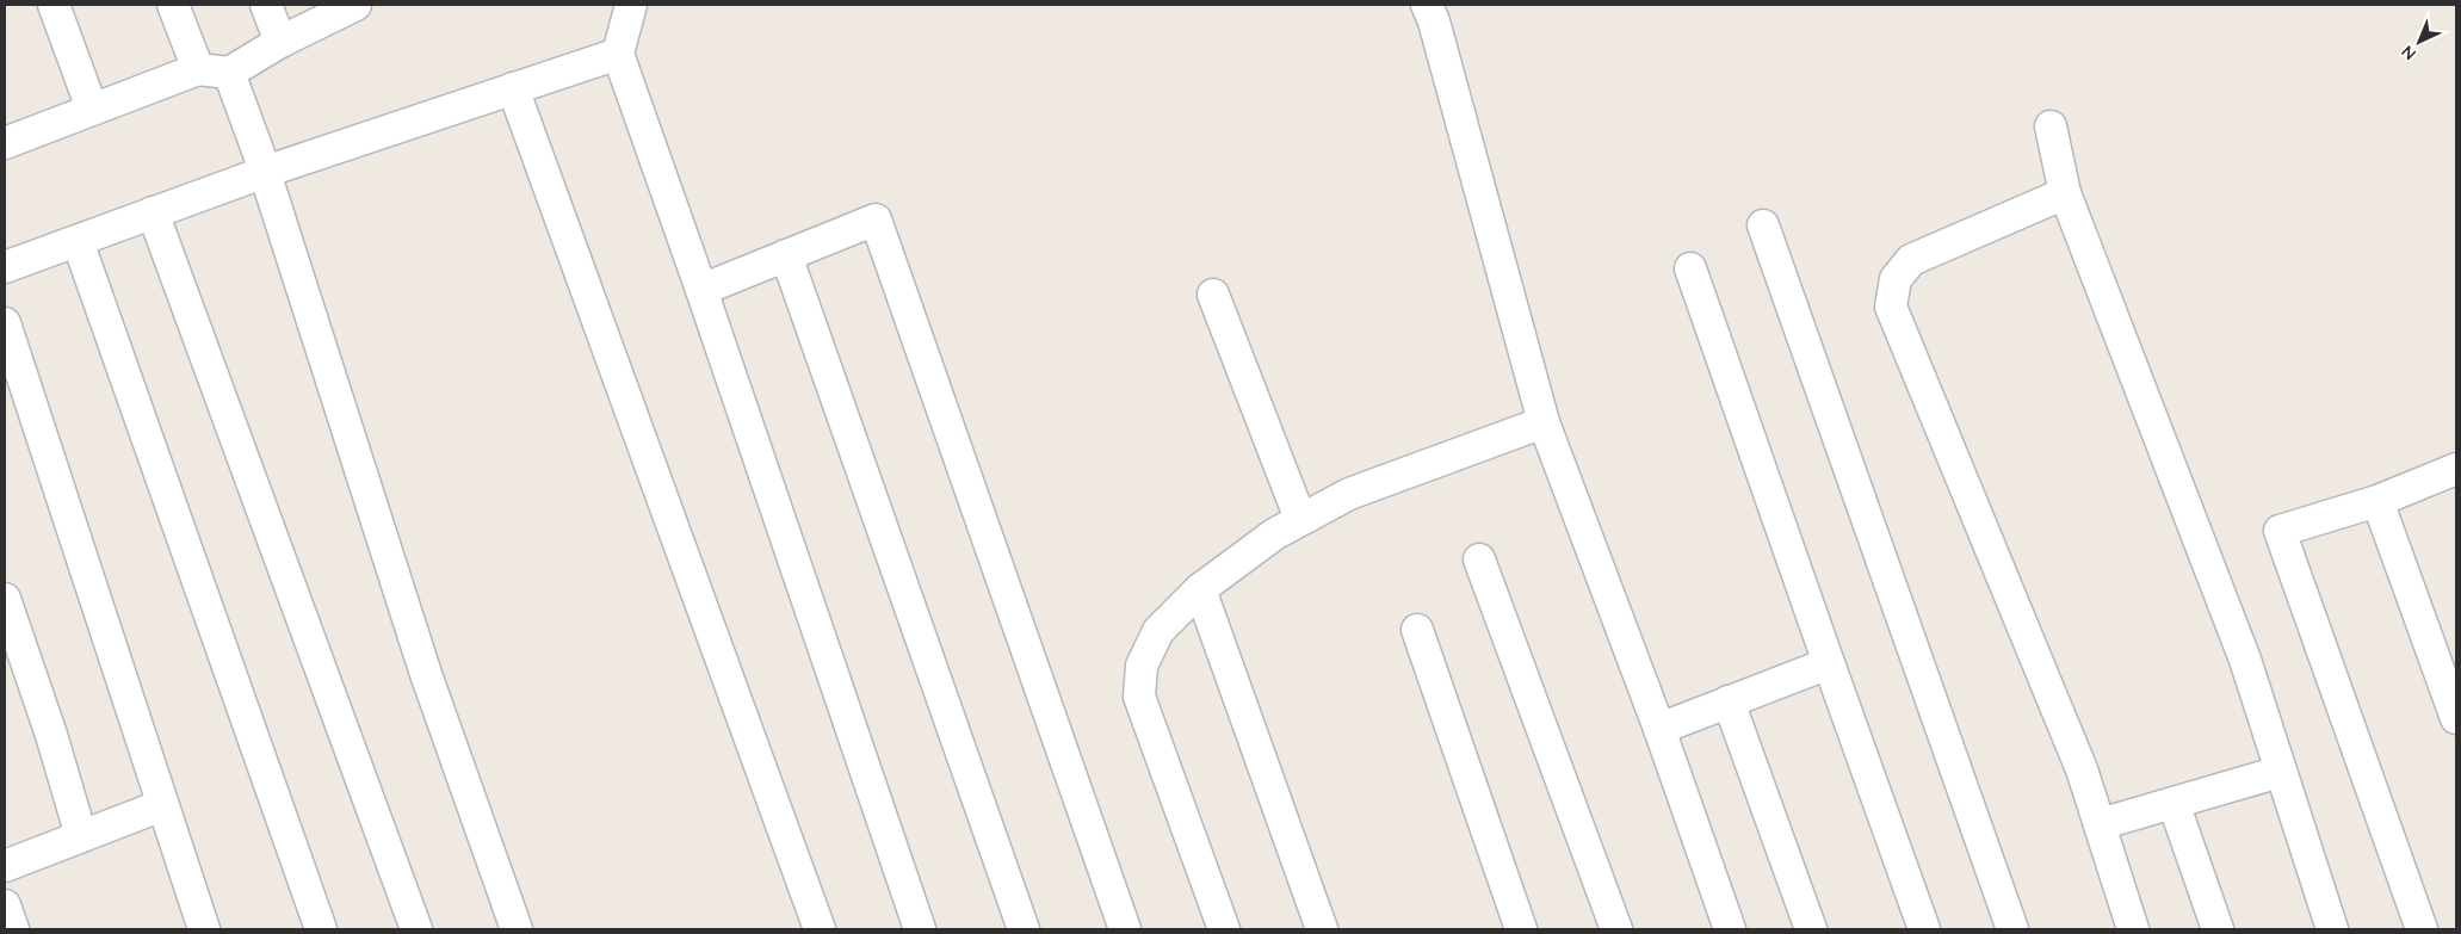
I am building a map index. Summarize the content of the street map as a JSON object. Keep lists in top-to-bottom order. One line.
{"north":"bottom left"}
